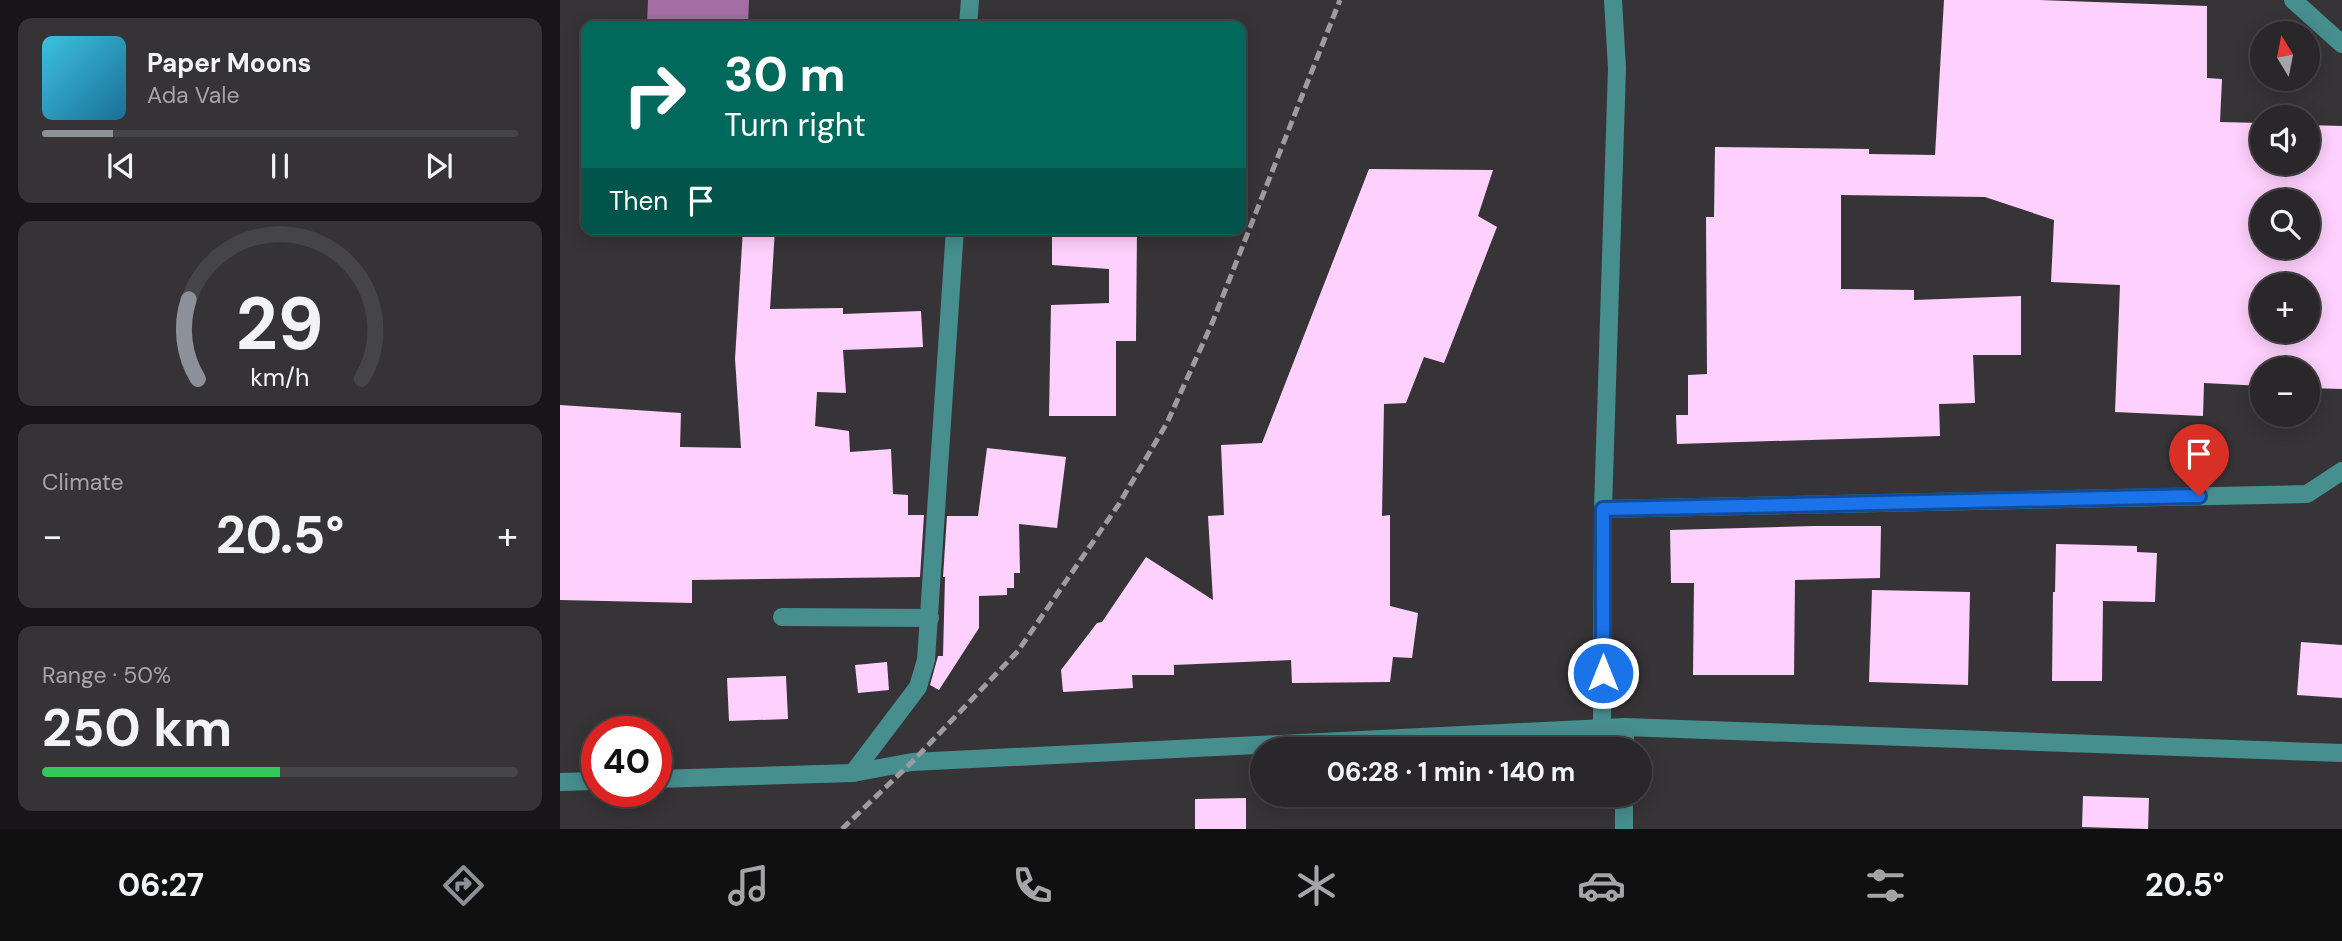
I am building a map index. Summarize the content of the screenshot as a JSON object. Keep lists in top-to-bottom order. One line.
{"north":"top","page":{"map_buttons":["+","−"],"turn":["30 m","Turn right"],"song":["Paper Moons","Ada Vale"],"then":"Then","tile":["Climate",["Range · 50%","250 km"]],"heat":["−","20.5°","+"],"limit":"40","trip":"06:28 · 1 min · 140 m","tabs":["06:27","20.5°"],"gauge":["29","km/h"]}}
